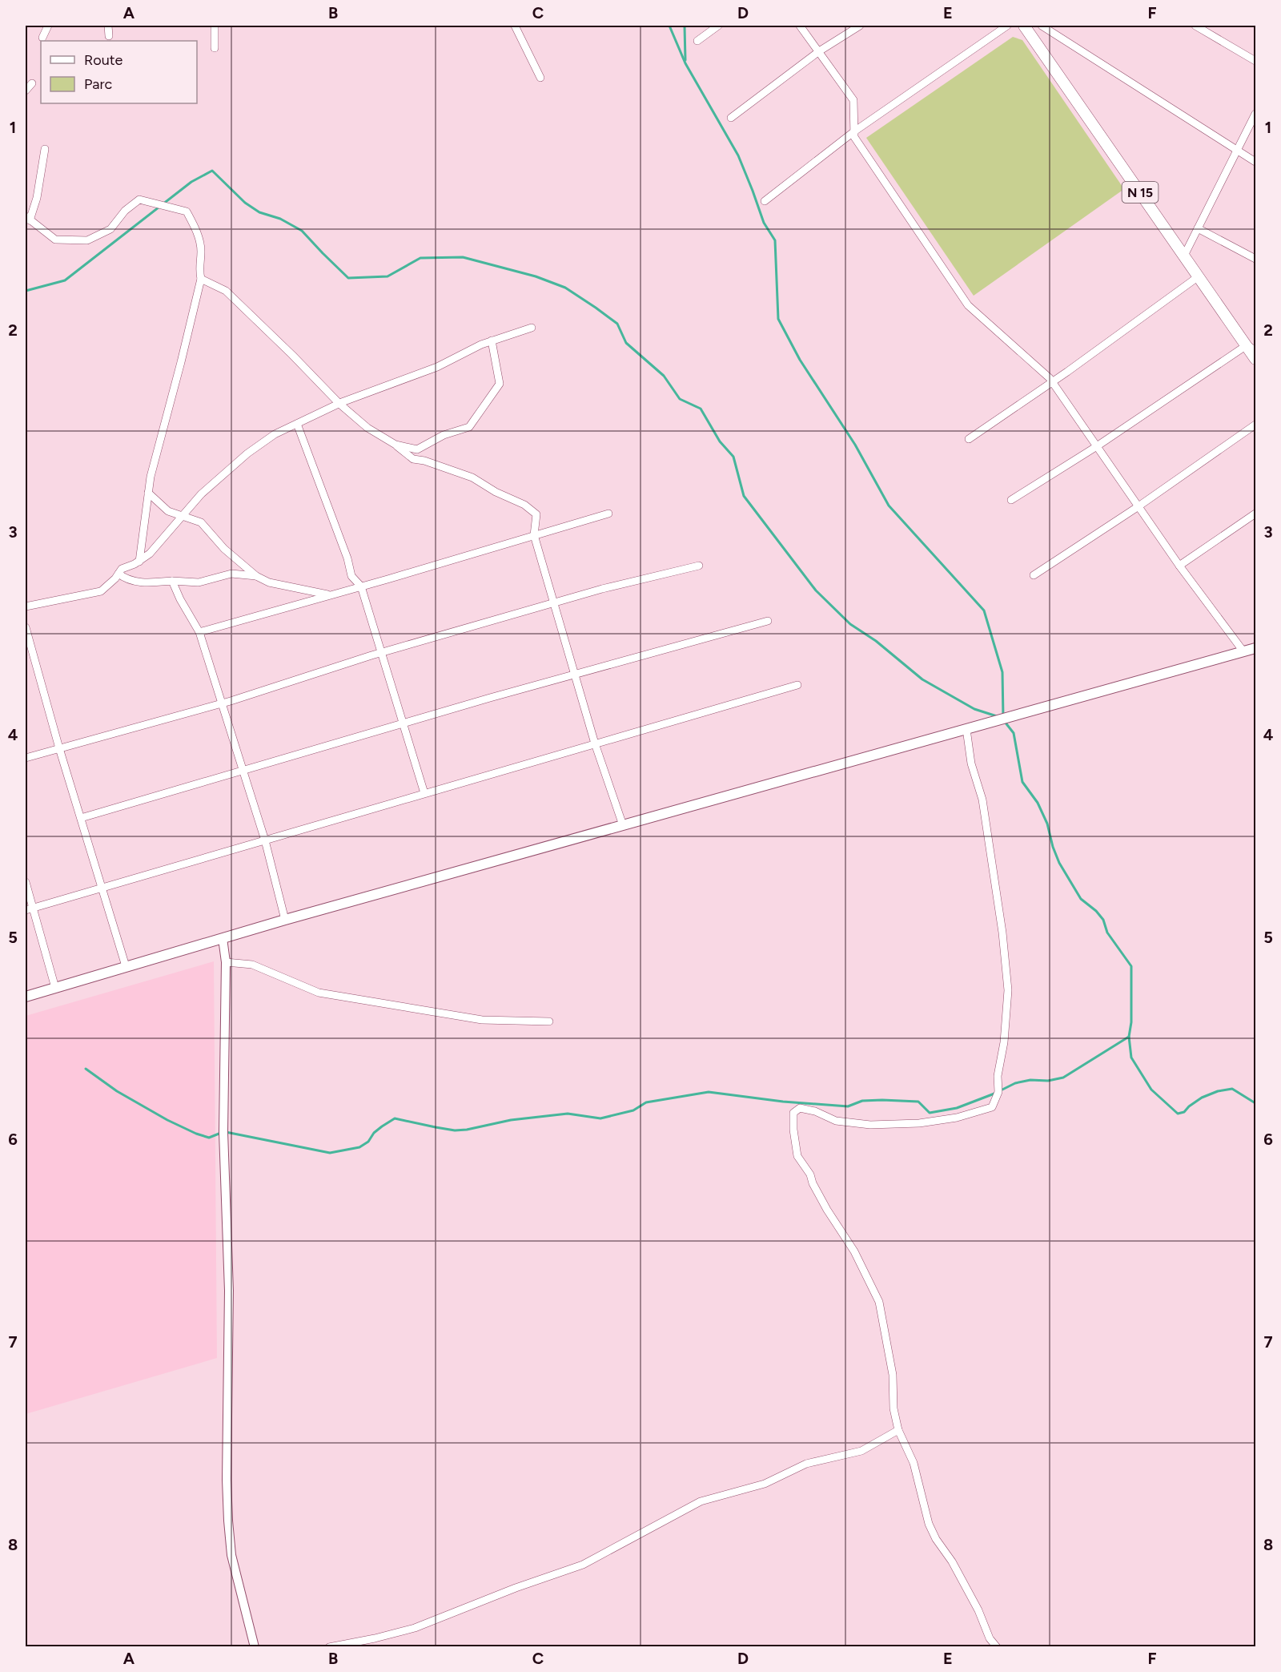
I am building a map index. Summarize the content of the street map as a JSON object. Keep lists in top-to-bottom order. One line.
{"streets":{"main road":["N 15"]},"legend":["Route","Parc"],"grid":{"columns":["A","B","C","D","E","F"],"rows":["1","2","3","4","5","6","7","8"]}}
